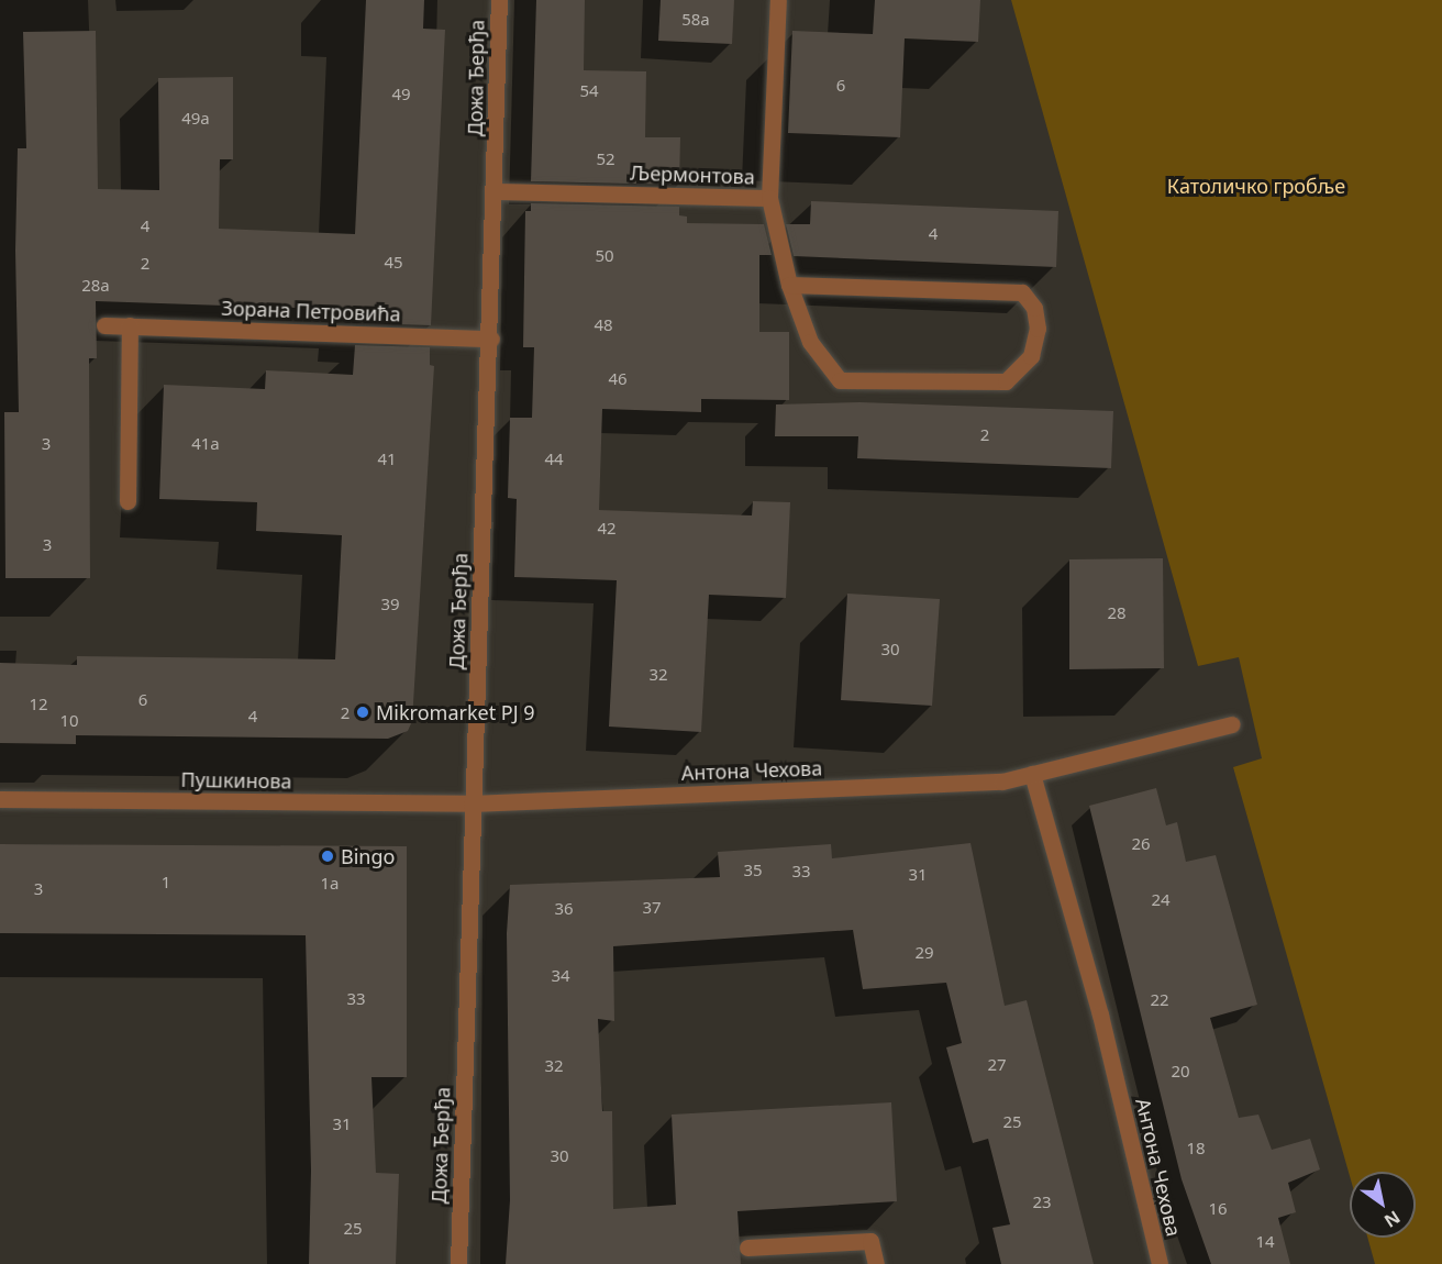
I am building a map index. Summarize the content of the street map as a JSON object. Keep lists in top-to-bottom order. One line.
{"streets":{"street":["Дожа Ђерђа","Љермонтова","Зорана Петровића","Антона Чехова","Пушкинова"]},"crossings":[["Дожа Ђерђа","Љермонтова"],["Дожа Ђерђа","Зорана Петровића"],["Дожа Ђерђа","Антона Чехова"],["Дожа Ђерђа","Пушкинова"],["Антона Чехова","Пушкинова"]],"parks":["Католичко гробље"],"places":["Mikromarket PJ 9","Bingo"],"house_numbers":["58a","6","54","49","49a","52","4","4","50","45","2","28a","48","46","2","3","41a","41","44","42","3","39","28","30","32","6","12","2","4","10","26","35","33","31","1","1a","3","24","37","36","29","34","33","22","27","32","20","25","31","18","30","23","16","25","14"],"north":"bottom right"}
